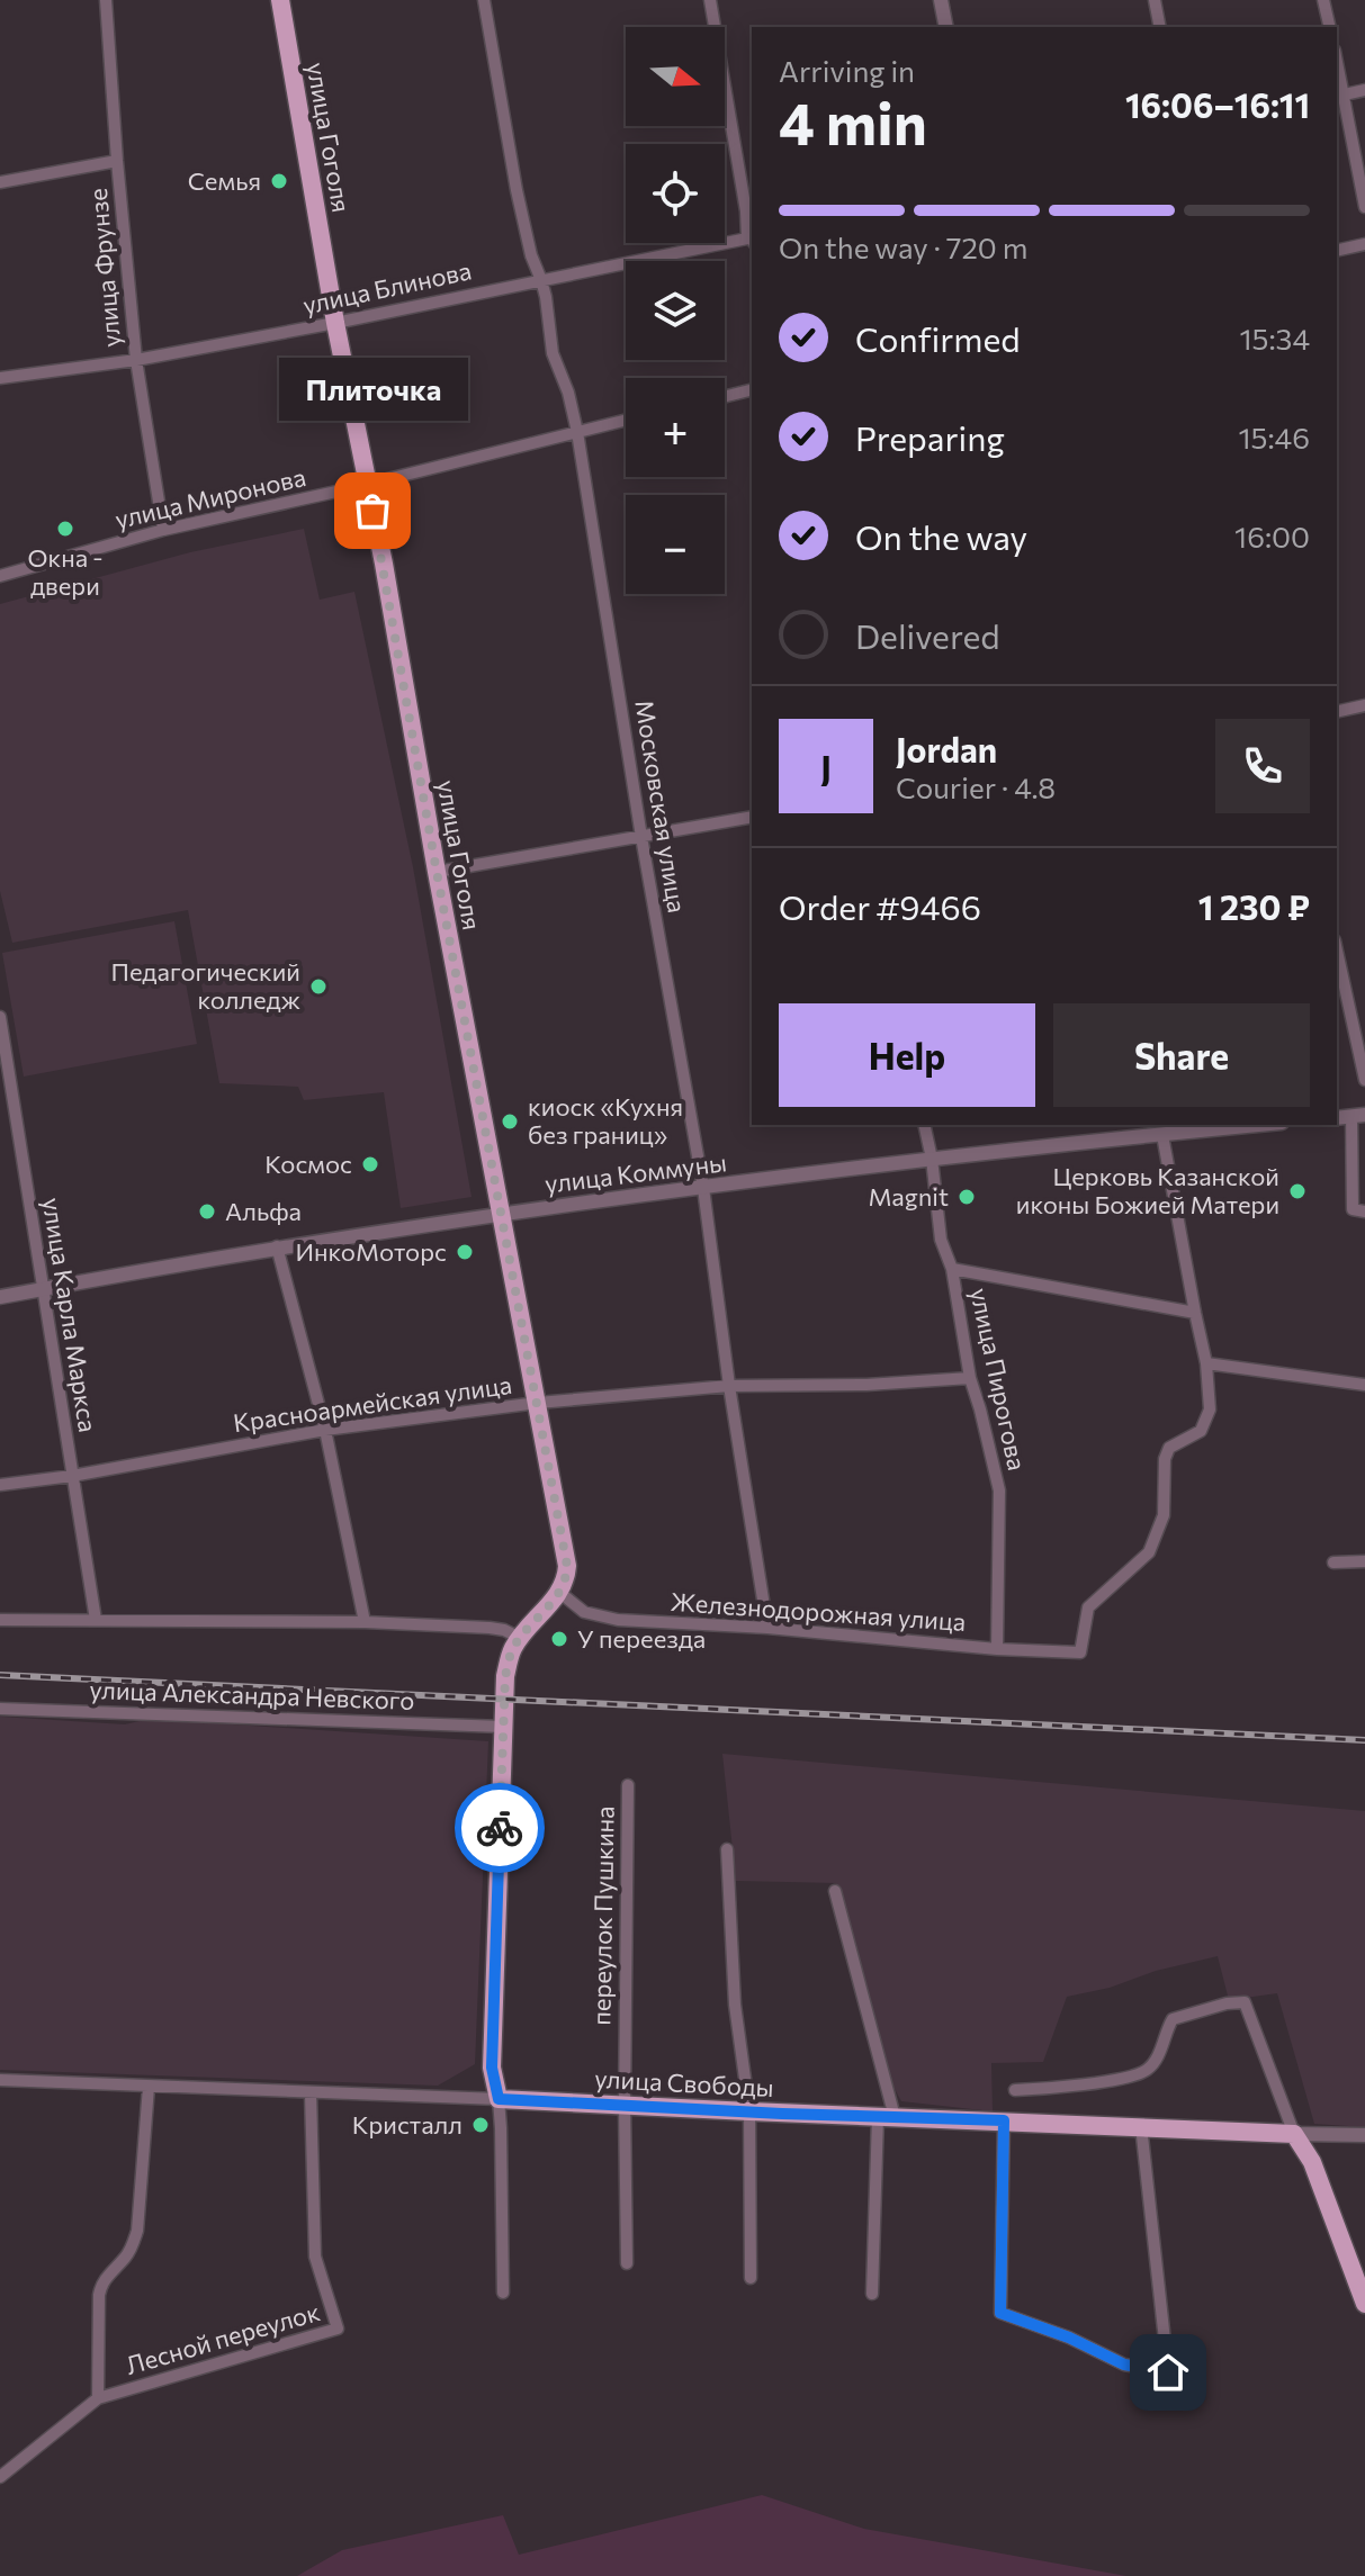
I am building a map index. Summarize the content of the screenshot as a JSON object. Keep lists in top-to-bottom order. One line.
{"streets":{"main road":["улица Гоголя","улица Свободы"],"street":["улица Фрунзе","улица Блинова","улица Миронова","Московская улица","улица Коммуны","улица Карла Маркса","улица Пирогова","Красноармейская улица","Железнодорожная улица","улица Александра Невского","переулок Пушкина","Лесной переулок"]},"crossings":[["улица Гоголя","улица Блинова"],["улица Гоголя","улица Миронова"],["улица Гоголя","улица Коммуны"],["улица Гоголя","Красноармейская улица"],["улица Гоголя","Железнодорожная улица"],["улица Фрунзе","улица Блинова"],["улица Фрунзе","улица Миронова"],["улица Блинова","Московская улица"],["улица Миронова","Московская улица"],["Московская улица","улица Коммуны"],["Московская улица","Красноармейская улица"],["Московская улица","Железнодорожная улица"],["улица Коммуны","улица Карла Маркса"],["улица Коммуны","улица Пирогова"],["улица Карла Маркса","Красноармейская улица"],["улица Пирогова","Красноармейская улица"],["улица Пирогова","Железнодорожная улица"],["переулок Пушкина","улица Свободы"],["улица Свободы","Лесной переулок"]],"places":["Семья","Плиточка","Окна - двери","Педагогический колледж","киоск «Кухня без границ»","Космос","Церковь Казанской иконы Божией Матери","Magnit","Альфа","ИнкоМоторс","У переезда","Кристалл"],"north":"right","page":{"map_buttons":["+","−"],"heading":["4 min","Arriving in","16:06–16:11"],"panel":["Jordan","Courier · 4.8","Order #9466","1 230 ₽"],"bar":"On the way · 720 m","list":[["Confirmed","15:34"],["Preparing","15:46"],["On the way","16:00"],"Delivered"],"bubble":"Плиточка","round":"J","buttons":["Help","Share"]}}
